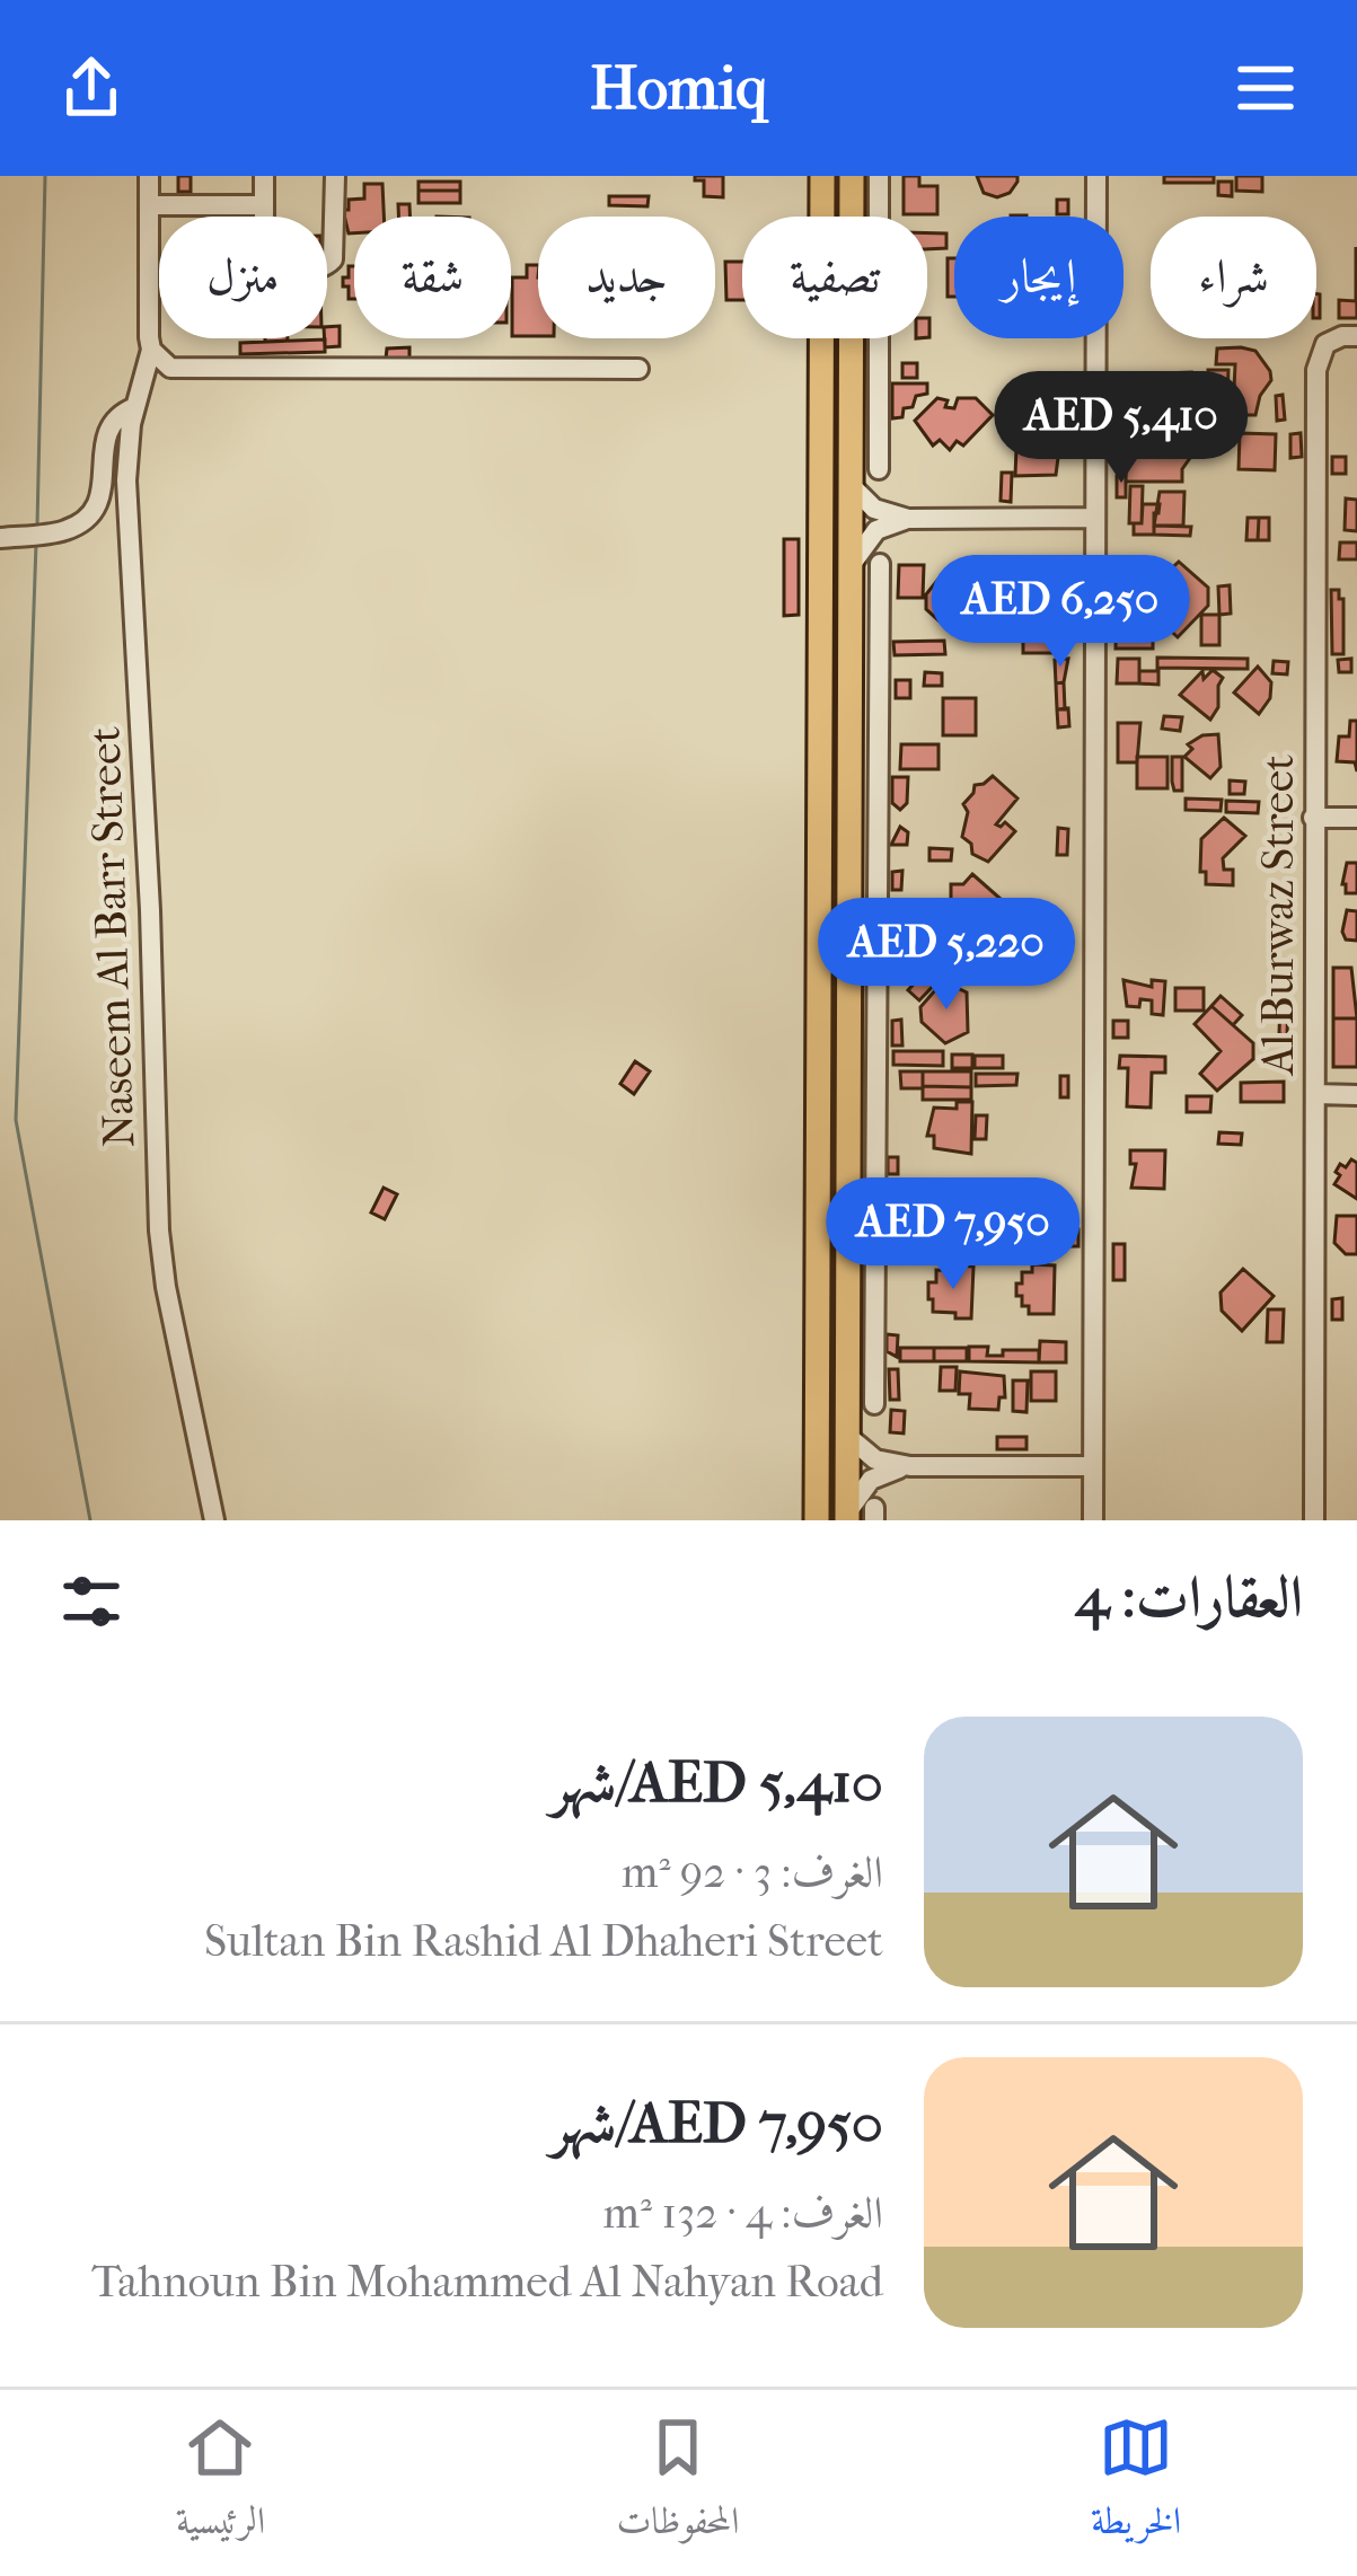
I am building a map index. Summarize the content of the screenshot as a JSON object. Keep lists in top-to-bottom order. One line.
{"streets":{"street":["Al Burwaz Street","Naseem Al Barr Street"]},"page":{"header":"Homiq","chip":["شراء","إيجار","تصفية","جديد","شقة","منزل"],"price":["AED 5,410","AED 6,250","AED 5,220","AED 7,950"],"heading":"العقارات: 4","list":[{"name":"AED 5,410/شهر","note":"الغرف: 3 · 92 m² · Sultan Bin Rashid Al Dhaheri Street"},{"name":"AED 7,950/شهر","note":"الغرف: 4 · 132 m² · Tahnoun Bin Mohammed Al Nahyan Road"}],"tabs":["الخريطة","المحفوظات","الرئيسية"]}}
